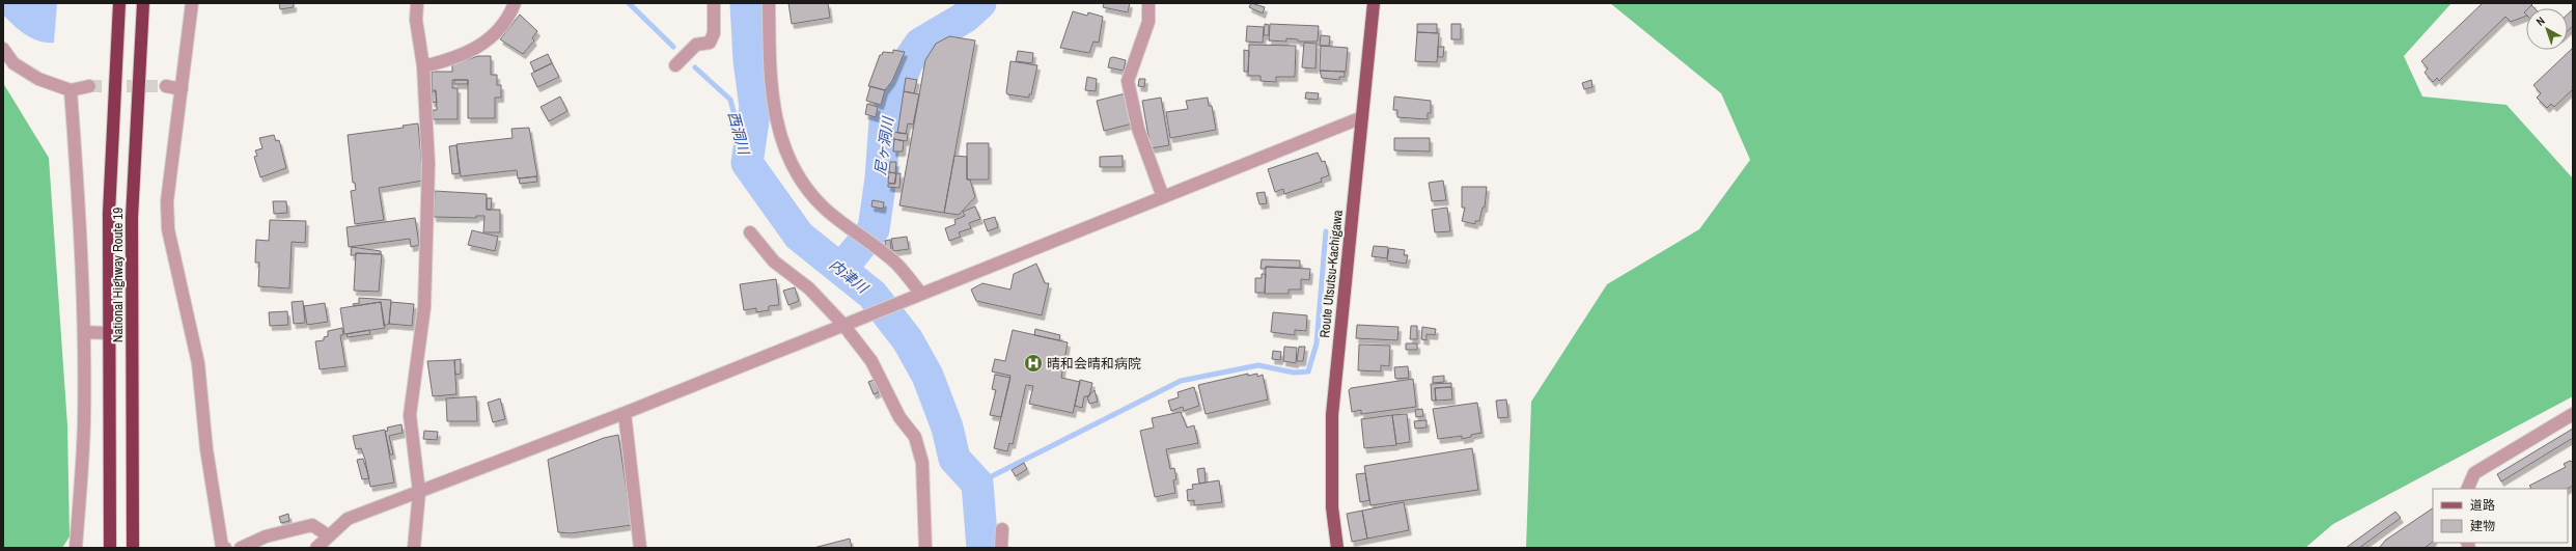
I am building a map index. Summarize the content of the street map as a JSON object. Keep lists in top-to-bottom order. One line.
{"streets":{"highway":["National Highway Route 19"],"main road":["Route Utsutsu-Kachigawa"]},"water":["西洞川","尼ヶ洞川","内津川"],"places":{"hospital":["晴和会晴和病院"]},"legend":["道路","建物"],"north":"top left"}
